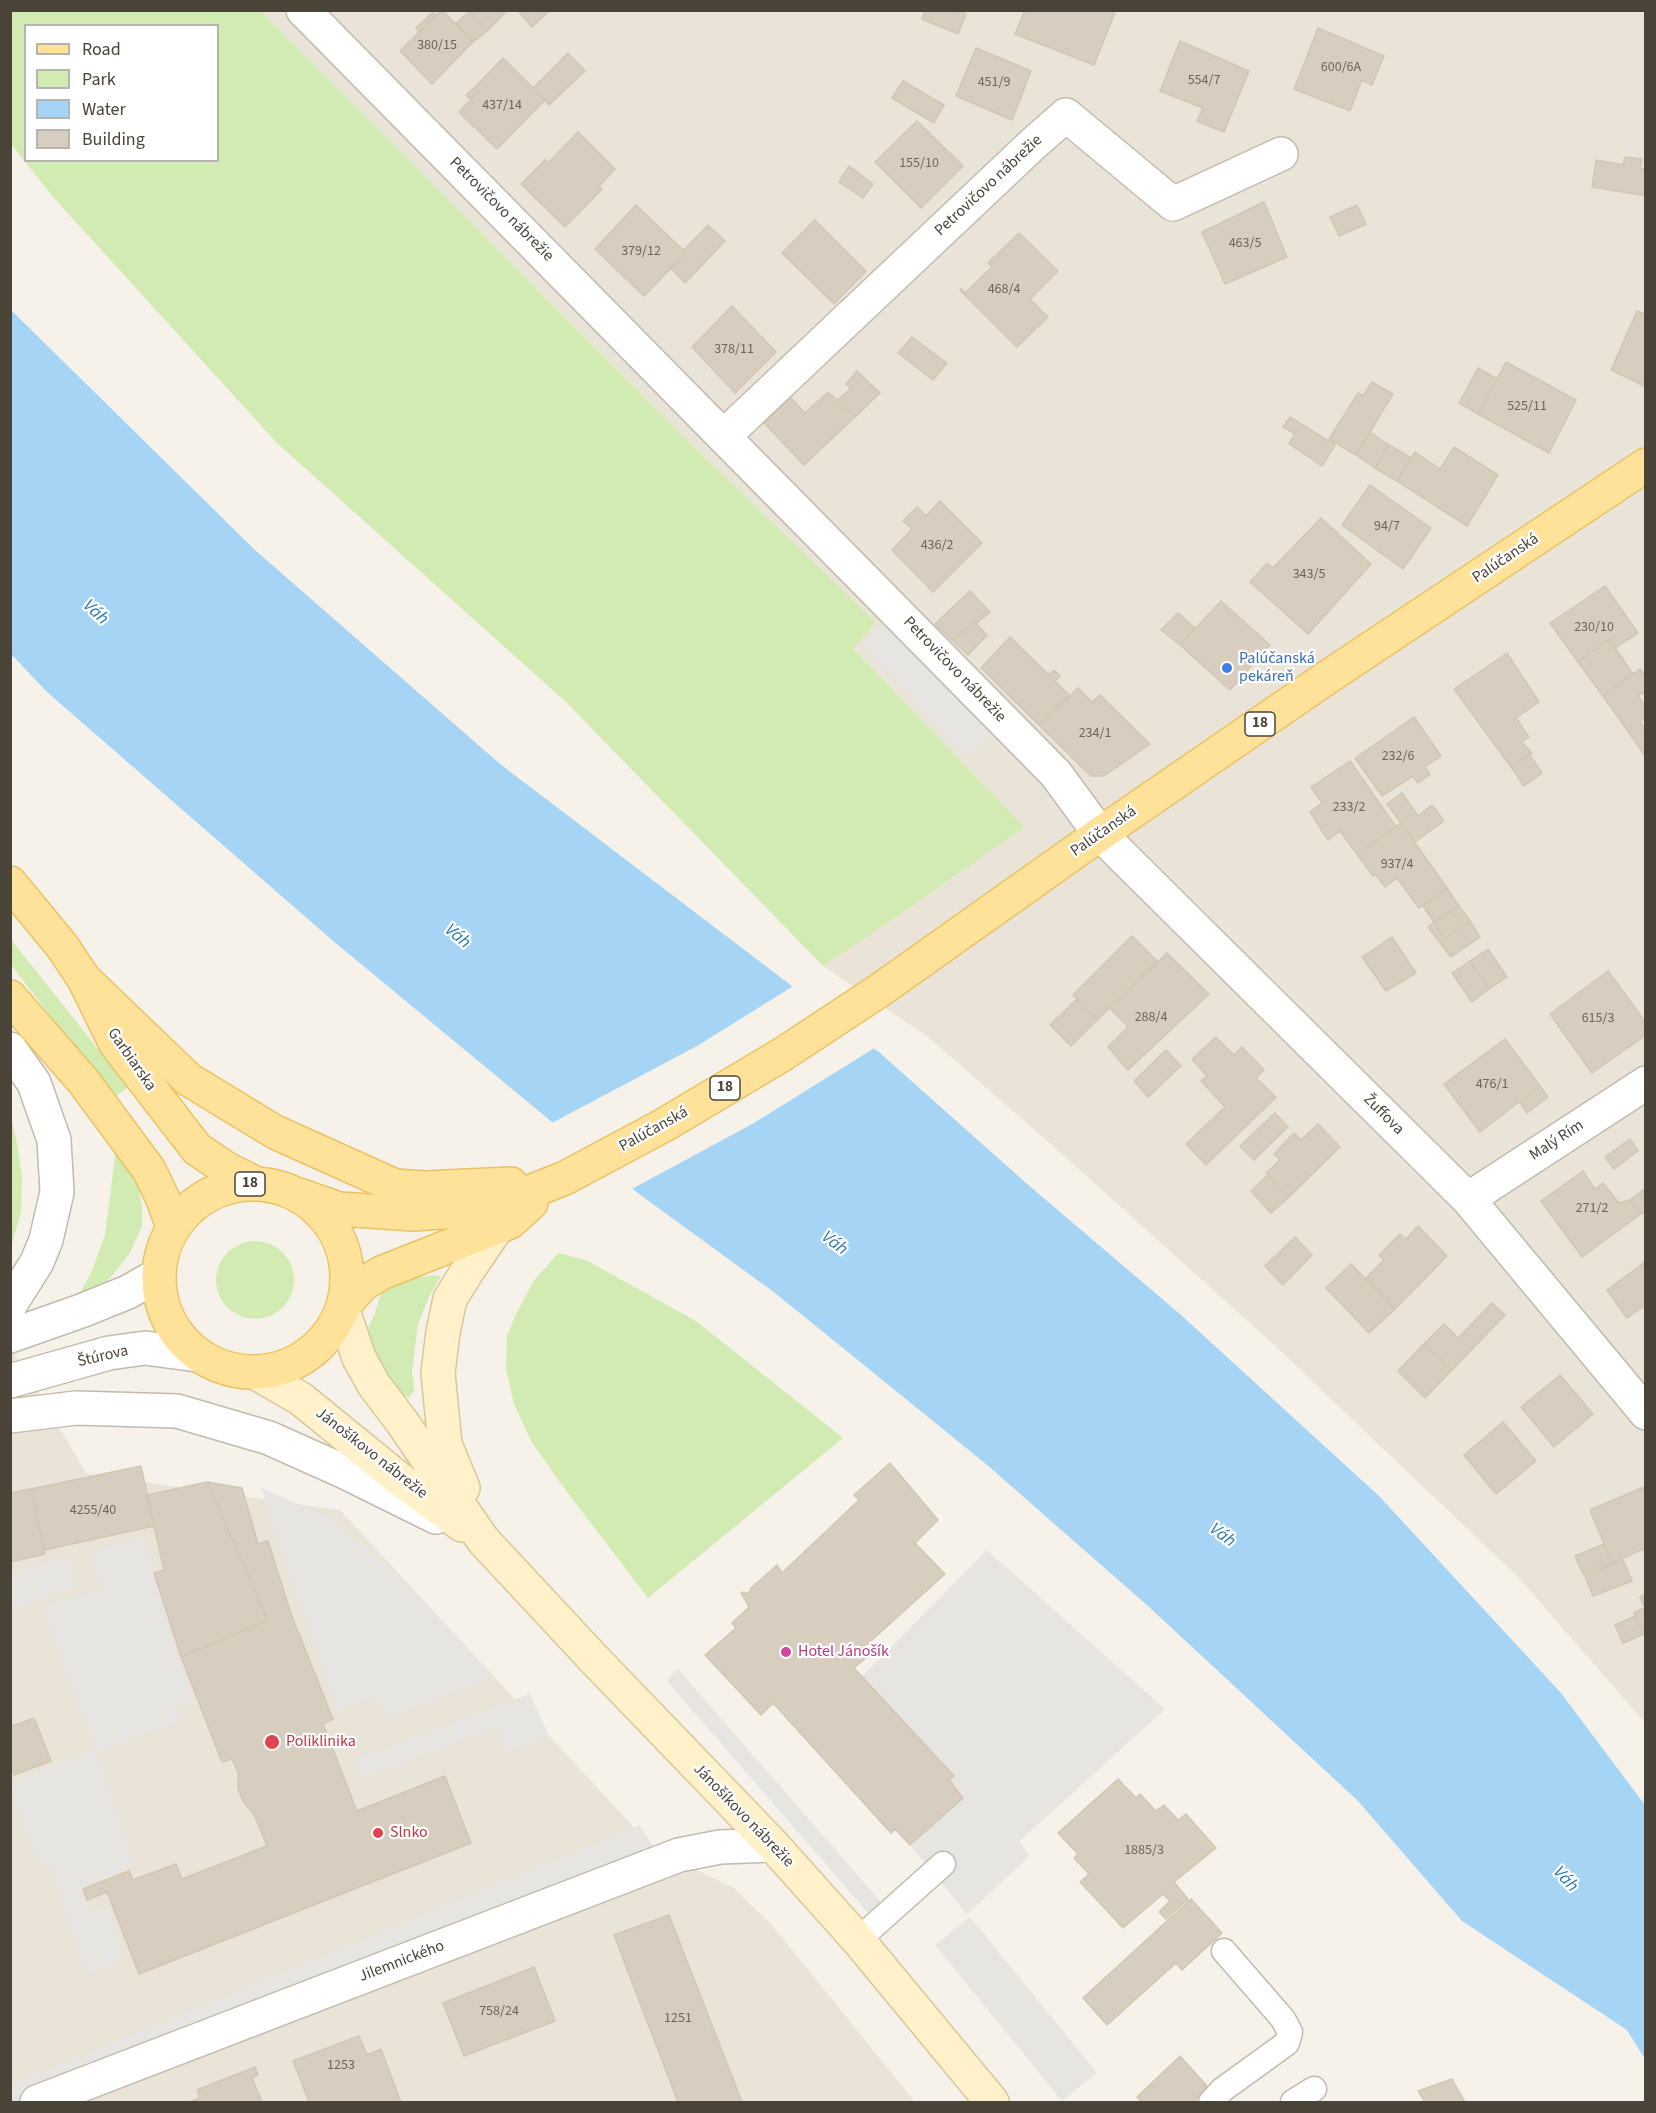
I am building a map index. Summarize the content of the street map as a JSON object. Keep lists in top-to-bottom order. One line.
{"streets":{"main road":["Palúčanská","18","Garbiarska","Jánošíkovo nábrežie"],"street":["Petrovičovo nábrežie","Žuffova","Malý Rím","Štúrova","Jilemnického"]},"crossings":[["Petrovičovo nábrežie","Palúčanská"],["Petrovičovo nábrežie","Žuffova"],["Palúčanská","18"],["Palúčanská","Garbiarska"],["Palúčanská","Žuffova"],["Palúčanská","Štúrova"],["Palúčanská","Jánošíkovo nábrežie"],["18","Garbiarska"],["18","Štúrova"],["18","Jánošíkovo nábrežie"],["Garbiarska","Štúrova"],["Garbiarska","Jánošíkovo nábrežie"],["Žuffova","Malý Rím"],["Štúrova","Jánošíkovo nábrežie"],["Jánošíkovo nábrežie","Jilemnického"]],"water":["Váh"],"places":["Palúčanská pekáreň","Hotel Jánošík","Poliklinika","Slnko"],"house_numbers":["380/15","600/6A","554/7","451/9","437/14","155/10","463/5","379/12","468/4","378/11","525/11","94/7","436/2","343/5","230/10","234/1","232/6","233/2","937/4","288/4","615/3","476/1","271/2","4255/40","1885/3","758/24","1251","1253"],"legend":["Road","Park","Water","Building"]}
